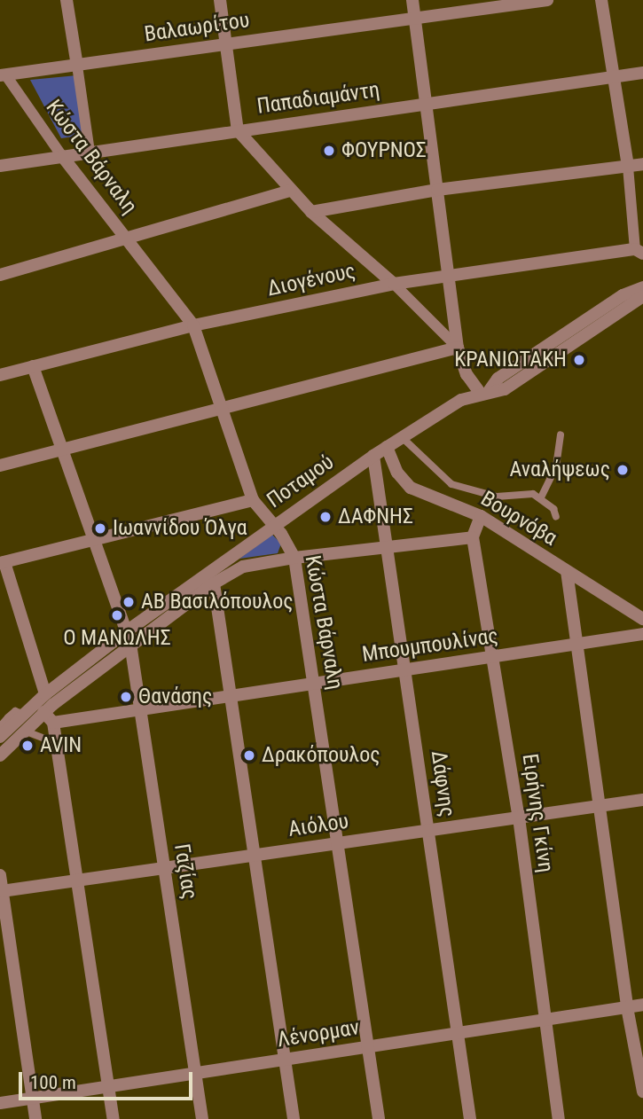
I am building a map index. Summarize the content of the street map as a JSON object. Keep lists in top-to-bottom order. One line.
{"streets":{"street":["Βαλαωρίτου","Παπαδιαμάντη","Κώστα Βάρναλη","Διογένους","Ποταμού","Βουρνόβα","Μπουμπουλίνας","Δάφνης","Ειρήνης Γκίνη","Αιόλου","Γαζίας","Λένορμαν"]},"crossings":[["Βαλαωρίτου","Κώστα Βάρναλη"],["Παπαδιαμάντη","Κώστα Βάρναλη"],["Κώστα Βάρναλη","Διογένους"],["Κώστα Βάρναλη","Ποταμού"],["Κώστα Βάρναλη","Βουρνόβα"],["Κώστα Βάρναλη","Μπουμπουλίνας"],["Κώστα Βάρναλη","Αιόλου"],["Κώστα Βάρναλη","Λένορμαν"],["Διογένους","Γαζίας"],["Ποταμού","Βουρνόβα"],["Ποταμού","Δάφνης"],["Ποταμού","Γαζίας"],["Βουρνόβα","Δάφνης"],["Βουρνόβα","Ειρήνης Γκίνη"],["Μπουμπουλίνας","Δάφνης"],["Μπουμπουλίνας","Ειρήνης Γκίνη"],["Μπουμπουλίνας","Γαζίας"],["Δάφνης","Αιόλου"],["Δάφνης","Λένορμαν"],["Ειρήνης Γκίνη","Αιόλου"],["Ειρήνης Γκίνη","Λένορμαν"],["Αιόλου","Γαζίας"],["Γαζίας","Λένορμαν"]],"places":["ΦΟΥΡΝΟΣ","ΚΡΑΝΙΩΤΑΚΗ","Αναλήψεως","ΔΑΦΝΗΣ","Ιωαννίδου Όλγα","ΑΒ Βασιλόπουλος","O ΜΑΝΩΛΗΣ","Θανάσης","AVIN","Δρακόπουλος"],"scale_bar":"100 m"}
